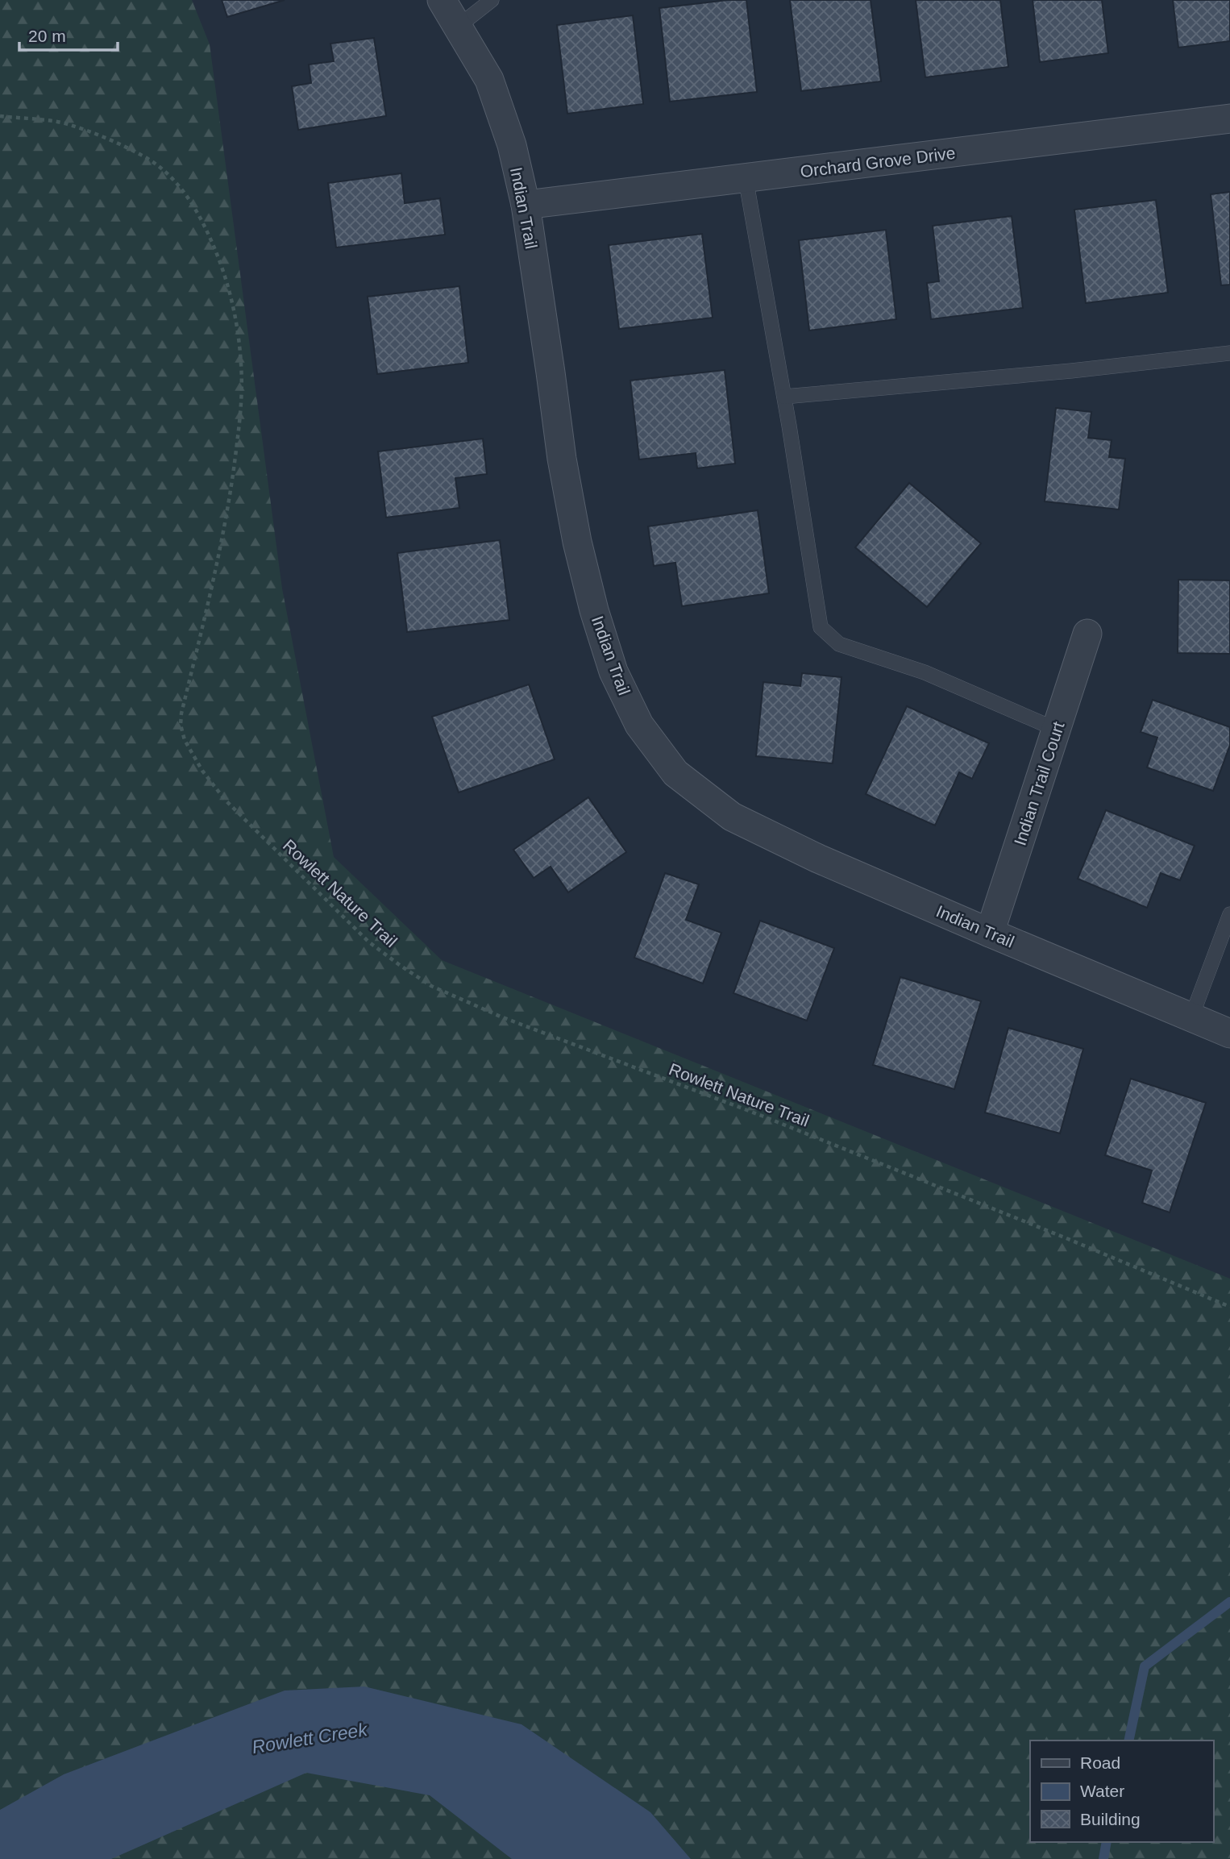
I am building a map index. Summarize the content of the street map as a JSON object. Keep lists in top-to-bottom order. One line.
{"streets":{"street":["Orchard Grove Drive","Indian Trail","Indian Trail Court"],"path":["Rowlett Nature Trail"]},"crossings":[["Orchard Grove Drive","Indian Trail"],["Indian Trail","Indian Trail Court"]],"water":["Rowlett Creek"],"legend":["Road","Water","Building"],"scale_bar":"20 m"}
